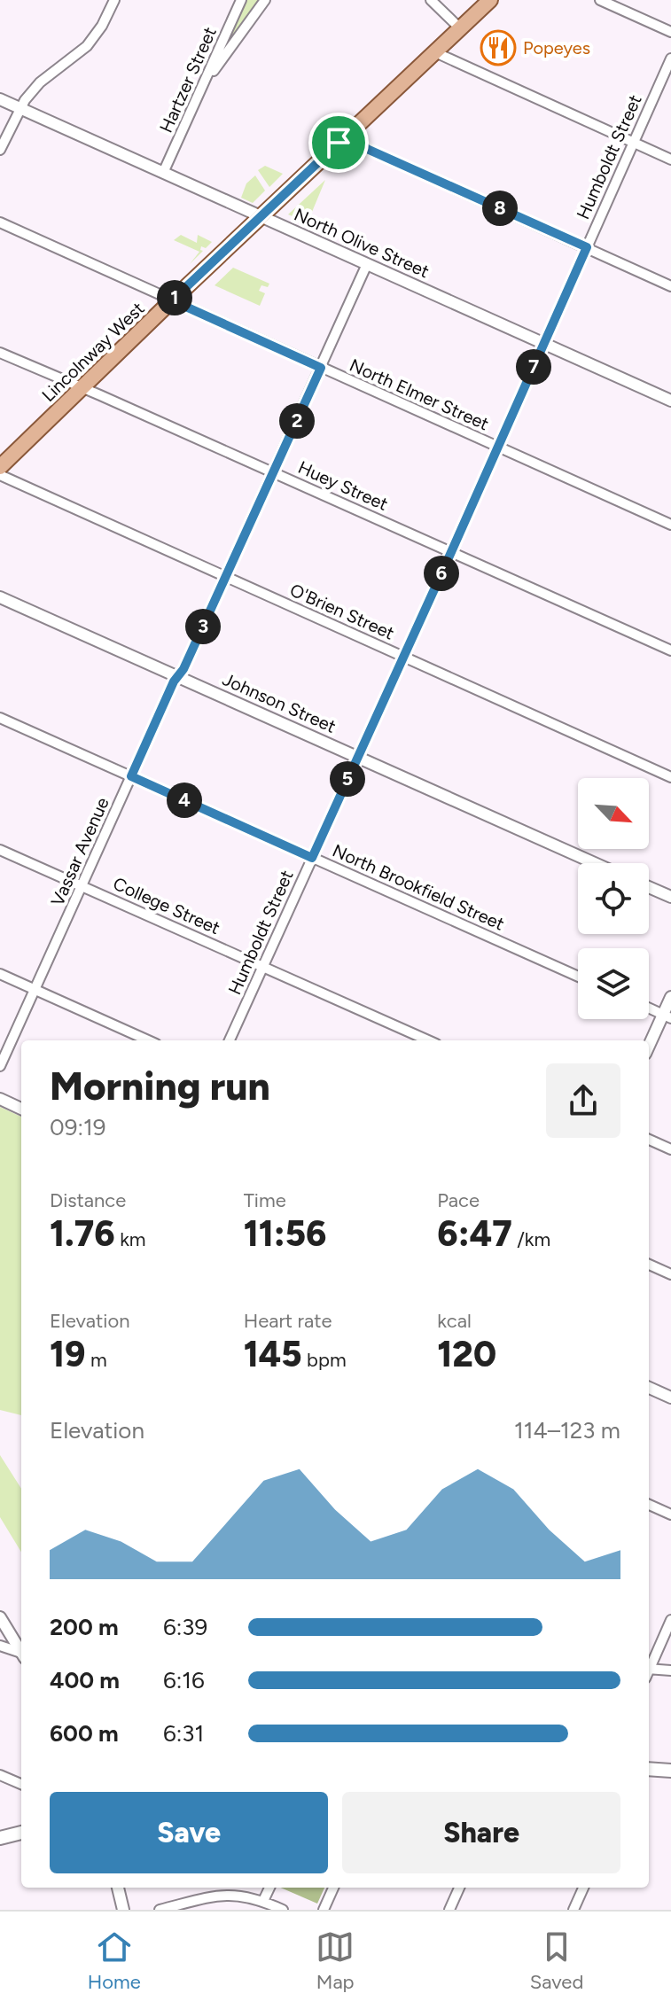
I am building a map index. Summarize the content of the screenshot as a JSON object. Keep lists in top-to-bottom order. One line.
{"streets":{"main road":["Lincolnway West"],"street":["Hartzer Street","Humboldt Street","North Olive Street","North Elmer Street","Huey Street","O'Brien Street","Johnson Street","Vassar Avenue","North Brookfield Street","College Street"]},"crossings":[["Hartzer Street","North Olive Street"],["Humboldt Street","North Olive Street"],["Humboldt Street","North Elmer Street"],["Humboldt Street","Huey Street"],["Humboldt Street","O'Brien Street"],["Humboldt Street","Johnson Street"],["Humboldt Street","North Brookfield Street"],["Humboldt Street","College Street"],["North Olive Street","Lincolnway West"],["North Olive Street","Vassar Avenue"],["Lincolnway West","North Elmer Street"],["Lincolnway West","Huey Street"],["North Elmer Street","Vassar Avenue"],["Huey Street","Vassar Avenue"],["O'Brien Street","Vassar Avenue"],["Johnson Street","Vassar Avenue"],["Vassar Avenue","North Brookfield Street"],["Vassar Avenue","College Street"]],"places":{"restaurant":["Popeyes"]},"north":"bottom right","page":{"pins":["8","1","7","2","6","3","5","4"],"heading":["Morning run","09:19"],"stats":[["Distance","1.76 km"],["Time","11:56"],["Pace","6:47 /km"],["Elevation","19 m"],["Heart rate","145 bpm"],["kcal","120"]],"chart":["Elevation","114–123 m"],"list":[{"name":"200 m","note":"6:39"},{"name":"400 m","note":"6:16"},{"name":"600 m","note":"6:31"}],"buttons":["Save","Share"],"tabs":["Home","Map","Saved"]}}
